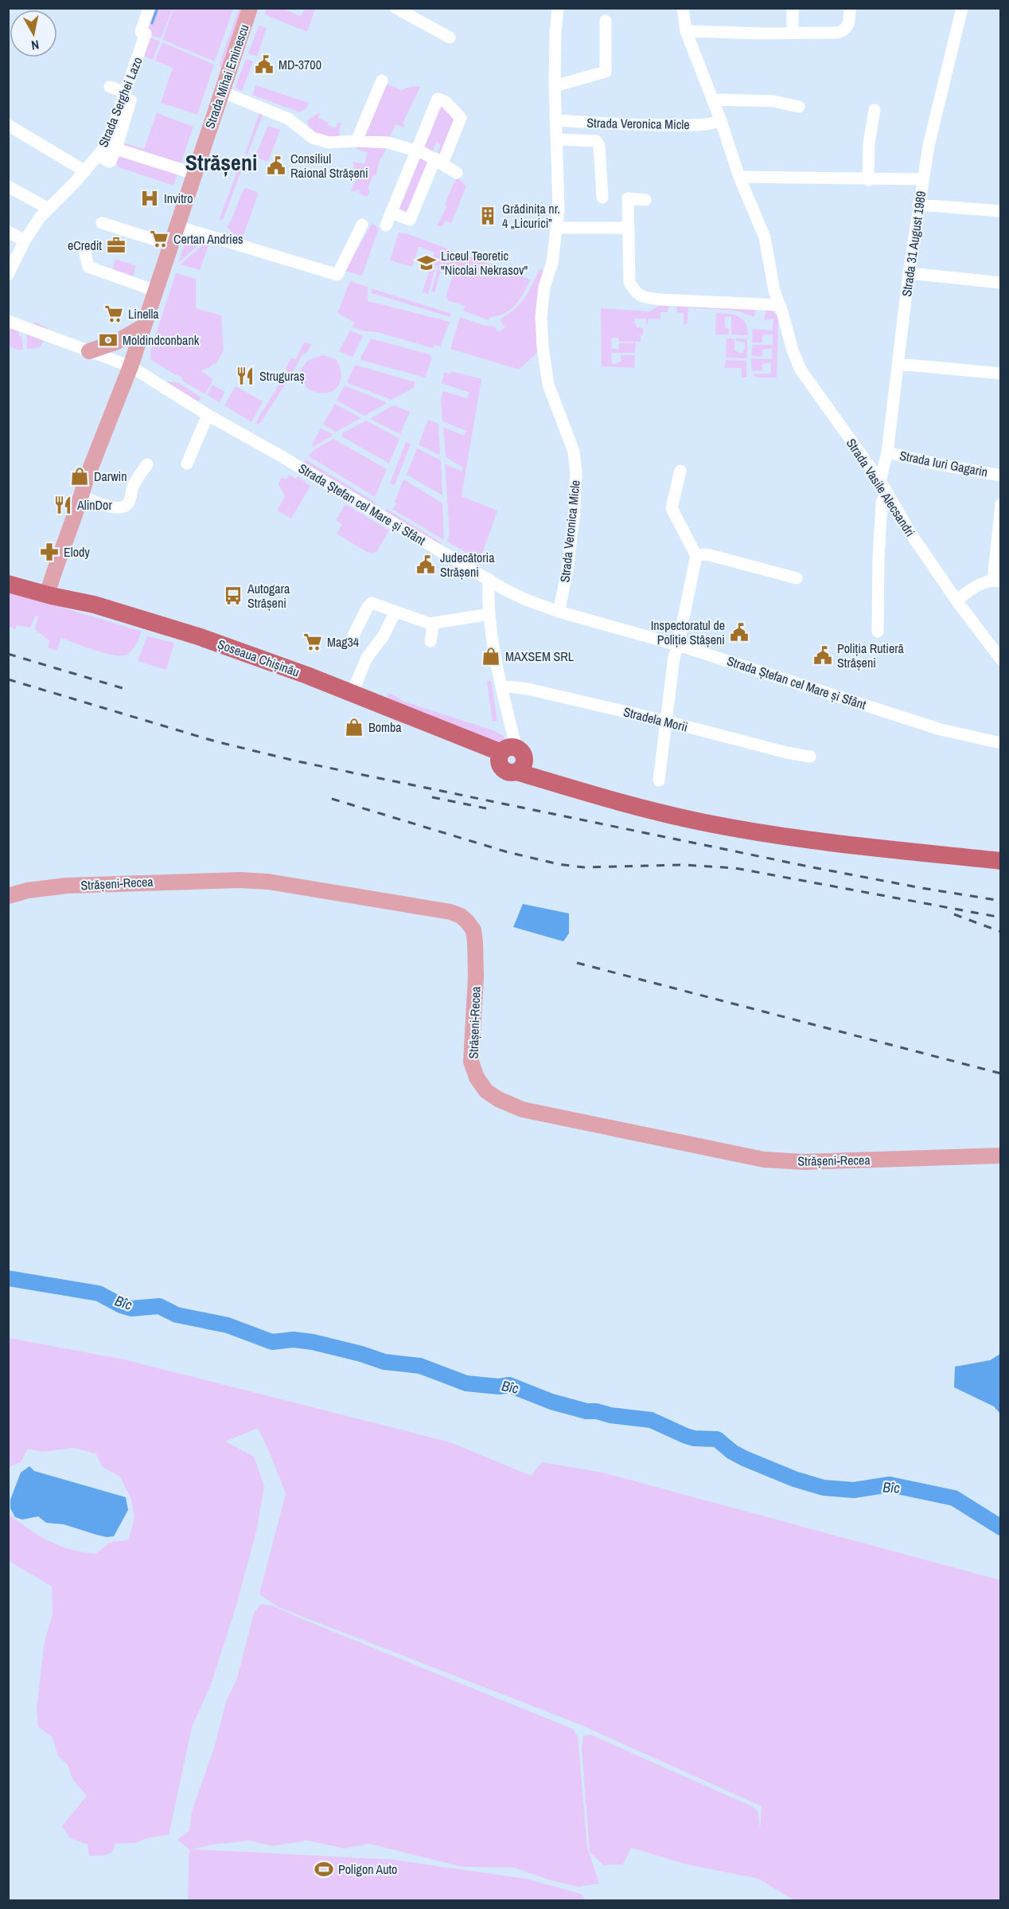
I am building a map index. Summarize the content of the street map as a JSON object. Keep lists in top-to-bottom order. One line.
{"streets":{"highway":["Șoseaua Chișinău"],"main road":["Strada Mihai Eminescu","Strășeni-Recea"],"street":["Strada Serghei Lazo","Strada Veronica Micle","Strada 31 August 1989","Strada Iuri Gagarin","Strada Vasile Alecsandri","Strada Ștefan cel Mare și Sfânt","Stradela Morii"]},"crossings":[["Strada Mihai Eminescu","Strada Ștefan cel Mare și Sfânt"],["Strada Mihai Eminescu","Șoseaua Chișinău"],["Strada Veronica Micle","Strada Vasile Alecsandri"],["Strada Veronica Micle","Strada Ștefan cel Mare și Sfânt"],["Strada 31 August 1989","Strada Iuri Gagarin"],["Strada 31 August 1989","Strada Vasile Alecsandri"]],"districts":["Strășeni"],"water":["Bîc"],"places":{"public building":["MD-3700","Consiliul Raional Strășeni","Judecătoria Strășeni","Inspectoratul de Poliție Stășeni","Poliția Rutieră Strășeni"],"hospital":["Invitro"],"building":["Grădinița nr. 4 „Licurici”"],"supermarket":["Certan Andries","Linella","Mag34"],"office":["eCredit"],"school or university":["Liceul Teoretic \"Nicolai Nekrasov\""],"bank":["Moldindconbank"],"restaurant":["Struguraș","AlinDor"],"shop":["Darwin","MAXSEM SRL","Bomba"],"pharmacy":["Elody"],"bus stop":["Autogara Strășeni"],"sports":["Poligon Auto"]},"north":"bottom"}
